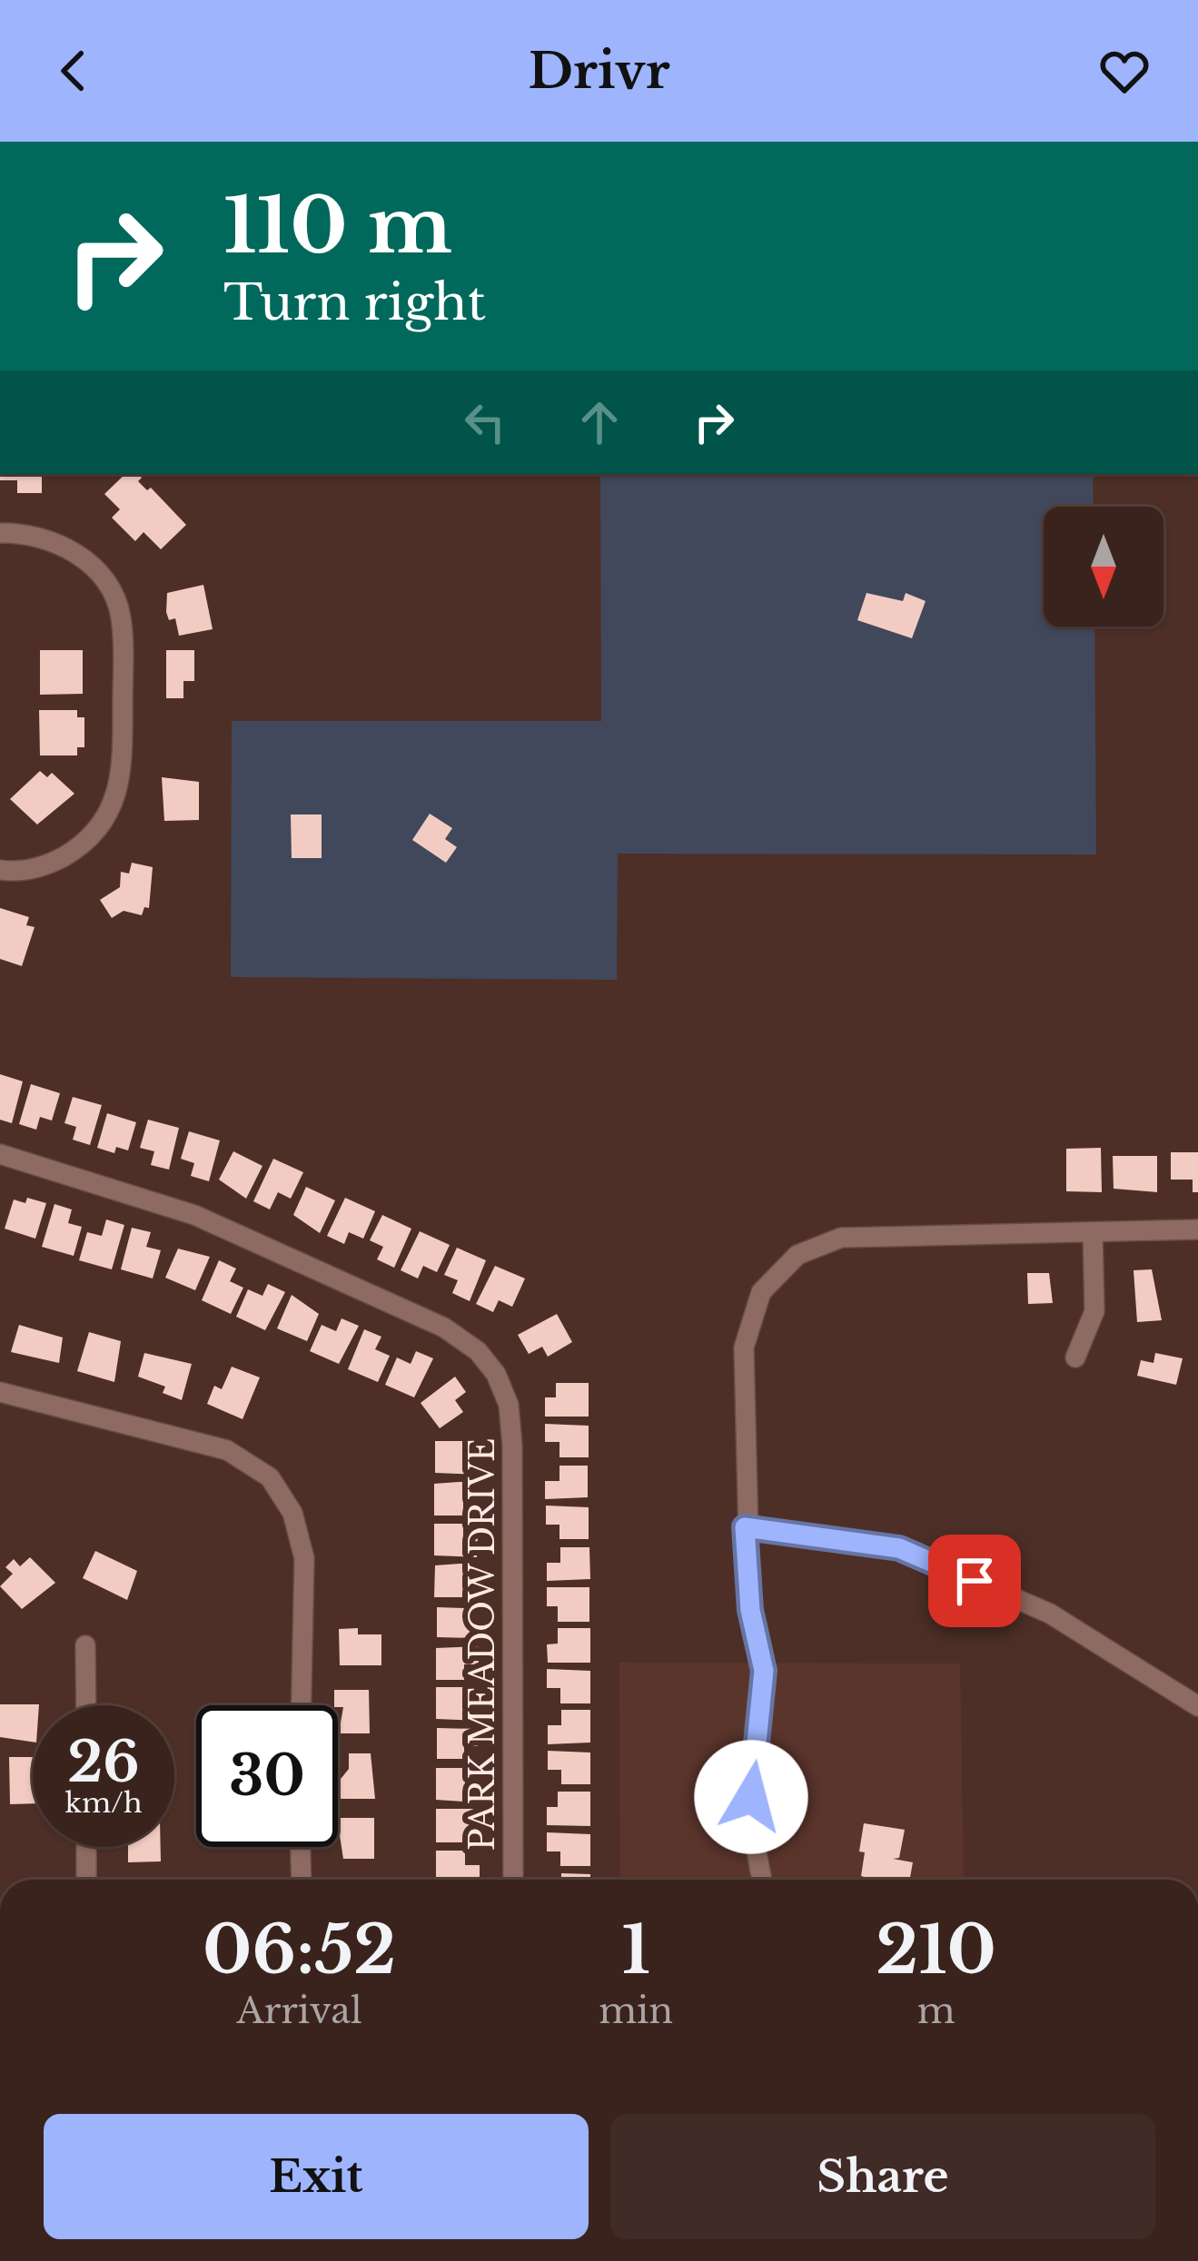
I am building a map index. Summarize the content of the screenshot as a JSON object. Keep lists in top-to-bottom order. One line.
{"streets":{"street":["PARK MEADOW DRIVE"]},"north":"bottom","page":{"header":"Drivr","turn":["110 m","Turn right"],"speed":"26 km/h","limit":"30","eta":["06:52","Arrival","1","min","210","m"],"buttons":["Exit","Share"]}}
